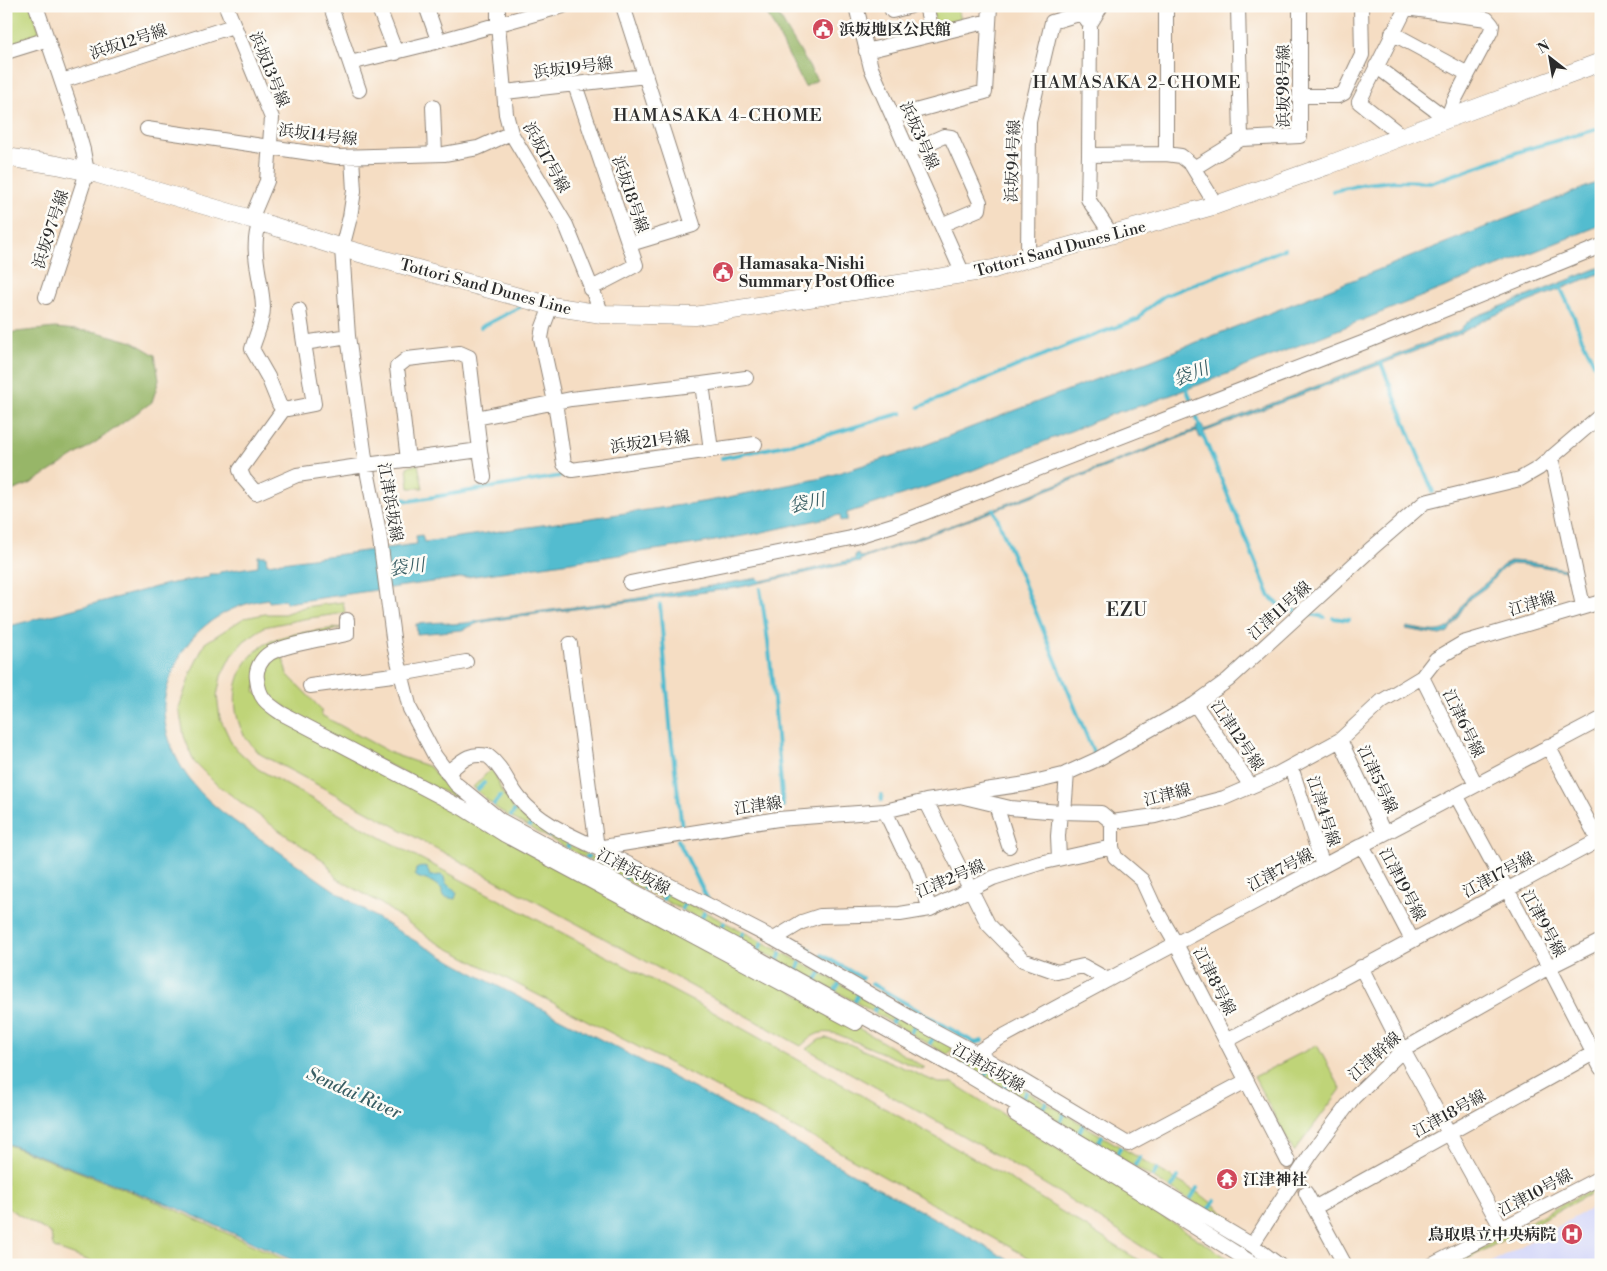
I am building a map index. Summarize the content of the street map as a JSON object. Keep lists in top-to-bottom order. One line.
{"streets":{"main road":["Tottori Sand Dunes Line"],"street":["浜坂12号線","浜坂19号線","浜坂13号線","浜坂98号線","浜坂14号線","浜坂3号線","浜坂17号線","浜坂94号線","浜坂18号線","浜坂97号線","浜坂21号線","江津浜坂線","江津線","江津11号線","江津6号線","江津12号線","江津5号線","江津4号線","江津7号線","江津17号線","江津2号線","江津19号線","江津9号線","江津8号線","江津幹線","江津18号線","江津10号線"]},"crossings":[["浜坂12号線","浜坂13号線"],["浜坂19号線","浜坂17号線"],["浜坂19号線","浜坂18号線"],["浜坂13号線","浜坂14号線"],["浜坂13号線","Tottori Sand Dunes Line"],["浜坂14号線","浜坂17号線"],["浜坂14号線","江津浜坂線"],["浜坂3号線","Tottori Sand Dunes Line"],["浜坂17号線","浜坂18号線"],["浜坂17号線","Tottori Sand Dunes Line"],["浜坂94号線","Tottori Sand Dunes Line"],["浜坂97号線","Tottori Sand Dunes Line"],["Tottori Sand Dunes Line","浜坂21号線"],["Tottori Sand Dunes Line","江津浜坂線"],["江津浜坂線","江津幹線"],["江津線","江津11号線"],["江津線","江津6号線"],["江津線","江津12号線"],["江津線","江津5号線"],["江津線","江津4号線"],["江津11号線","江津12号線"],["江津6号線","江津7号線"],["江津5号線","江津7号線"],["江津4号線","江津7号線"],["江津7号線","江津19号線"],["江津7号線","江津9号線"],["江津7号線","江津8号線"],["江津17号線","江津19号線"],["江津17号線","江津9号線"],["江津2号線","江津8号線"],["江津9号線","江津幹線"],["江津9号線","江津18号線"]],"districts":["HAMASAKA 2-CHOME","HAMASAKA 4-CHOME","EZU"],"water":["袋川","Sendai River"],"places":{"public building":["浜坂地区公民館","Hamasaka-Nishi Summary Post Office"],"temple":["江津神社"],"hospital":["鳥取県立中央病院"]},"north":"top left"}
